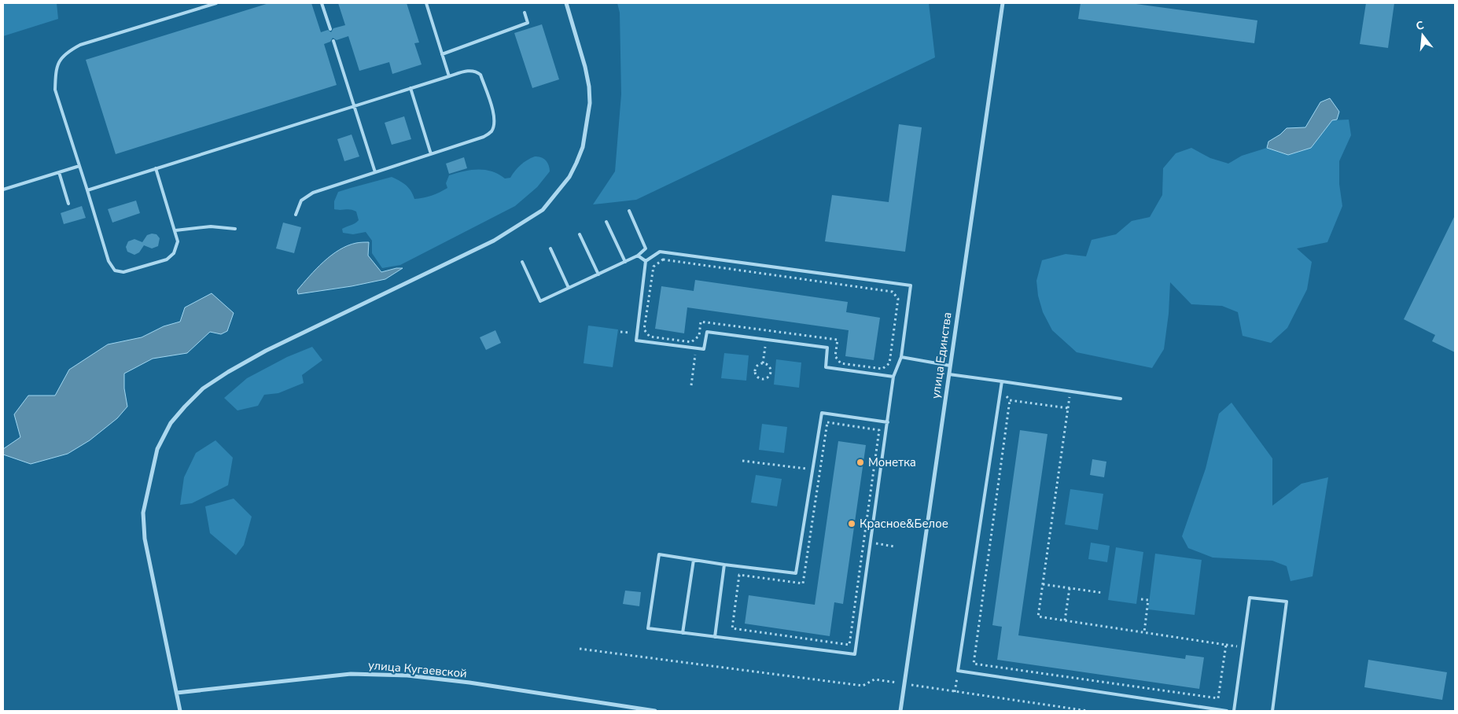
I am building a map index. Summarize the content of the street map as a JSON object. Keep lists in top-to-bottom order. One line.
{"streets":{"street":["улица Единства","улица Кугаевской"]},"places":["Монетка","Красное&Белое"],"north":"top"}
